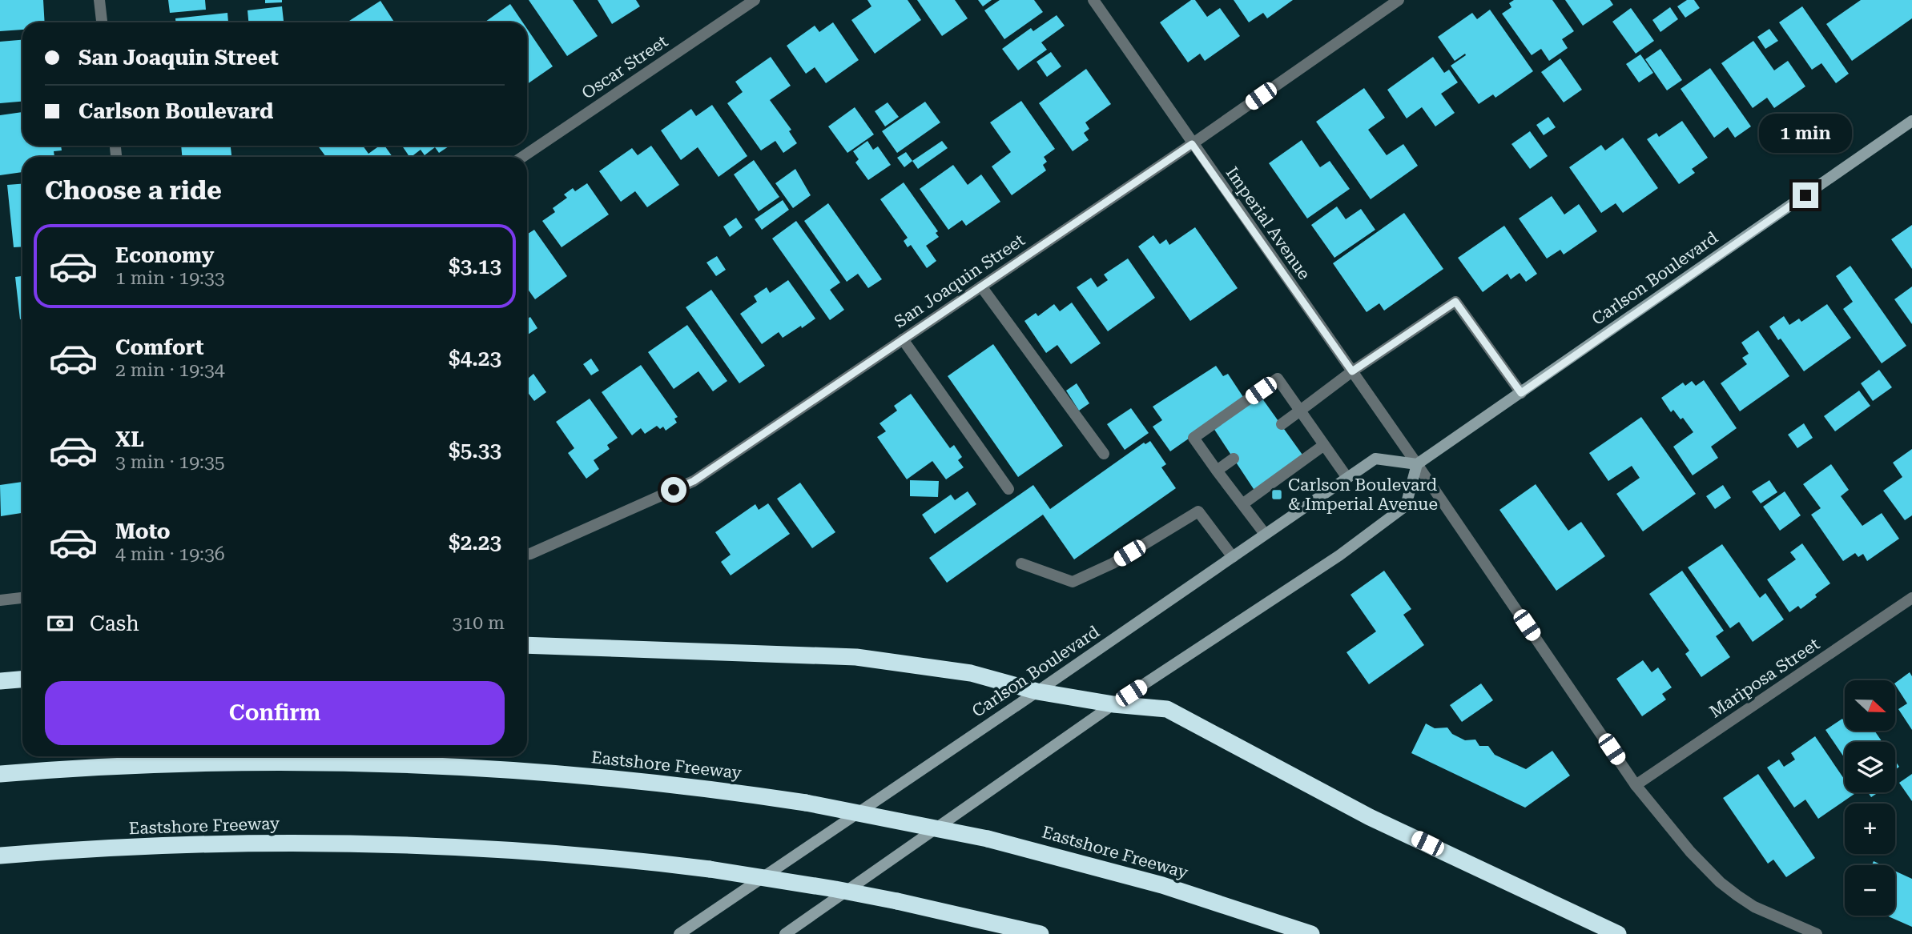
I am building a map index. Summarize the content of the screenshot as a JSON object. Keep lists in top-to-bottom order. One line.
{"streets":{"highway":["Eastshore Freeway"],"main road":["Carlson Boulevard"],"street":["Oscar Street","Imperial Avenue","San Joaquin Street","Mariposa Street"]},"crossings":[["Imperial Avenue","Carlson Boulevard"],["Imperial Avenue","San Joaquin Street"],["Imperial Avenue","Mariposa Street"]],"places":{"transit":["Carlson Boulevard & Imperial Avenue"]},"north":"right","page":{"banner":["San Joaquin Street","Carlson Boulevard"],"bubble":"1 min","heading":"Choose a ride","list":[{"name":"Economy","note":"1 min · 19:33","value":"$3.13"},{"name":"Comfort","note":"2 min · 19:34","value":"$4.23"},{"name":"XL","note":"3 min · 19:35","value":"$5.33"},{"name":"Moto","note":"4 min · 19:36","value":"$2.23"}],"pay":["Cash","310 m"],"buttons":"Confirm","map_buttons":["+","−"]}}
